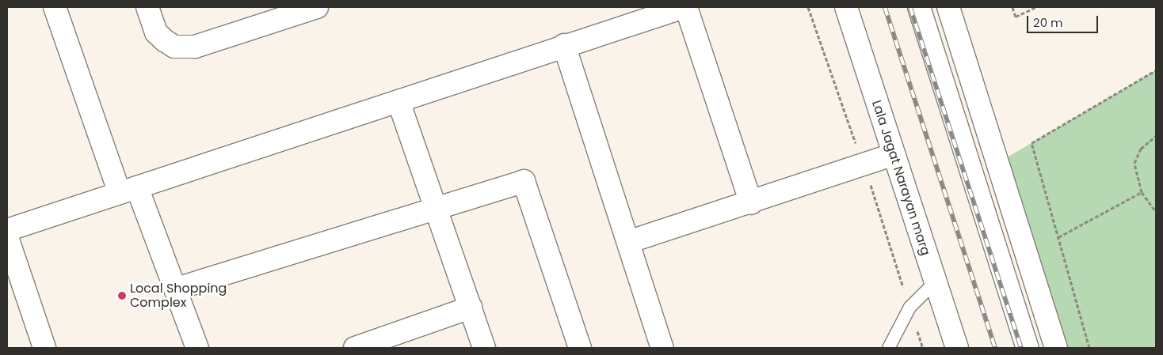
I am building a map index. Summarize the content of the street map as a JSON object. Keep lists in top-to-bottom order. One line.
{"streets":{"street":["Lala Jagat Narayan marg"]},"places":["Local Shopping Complex"],"scale_bar":"20 m"}
